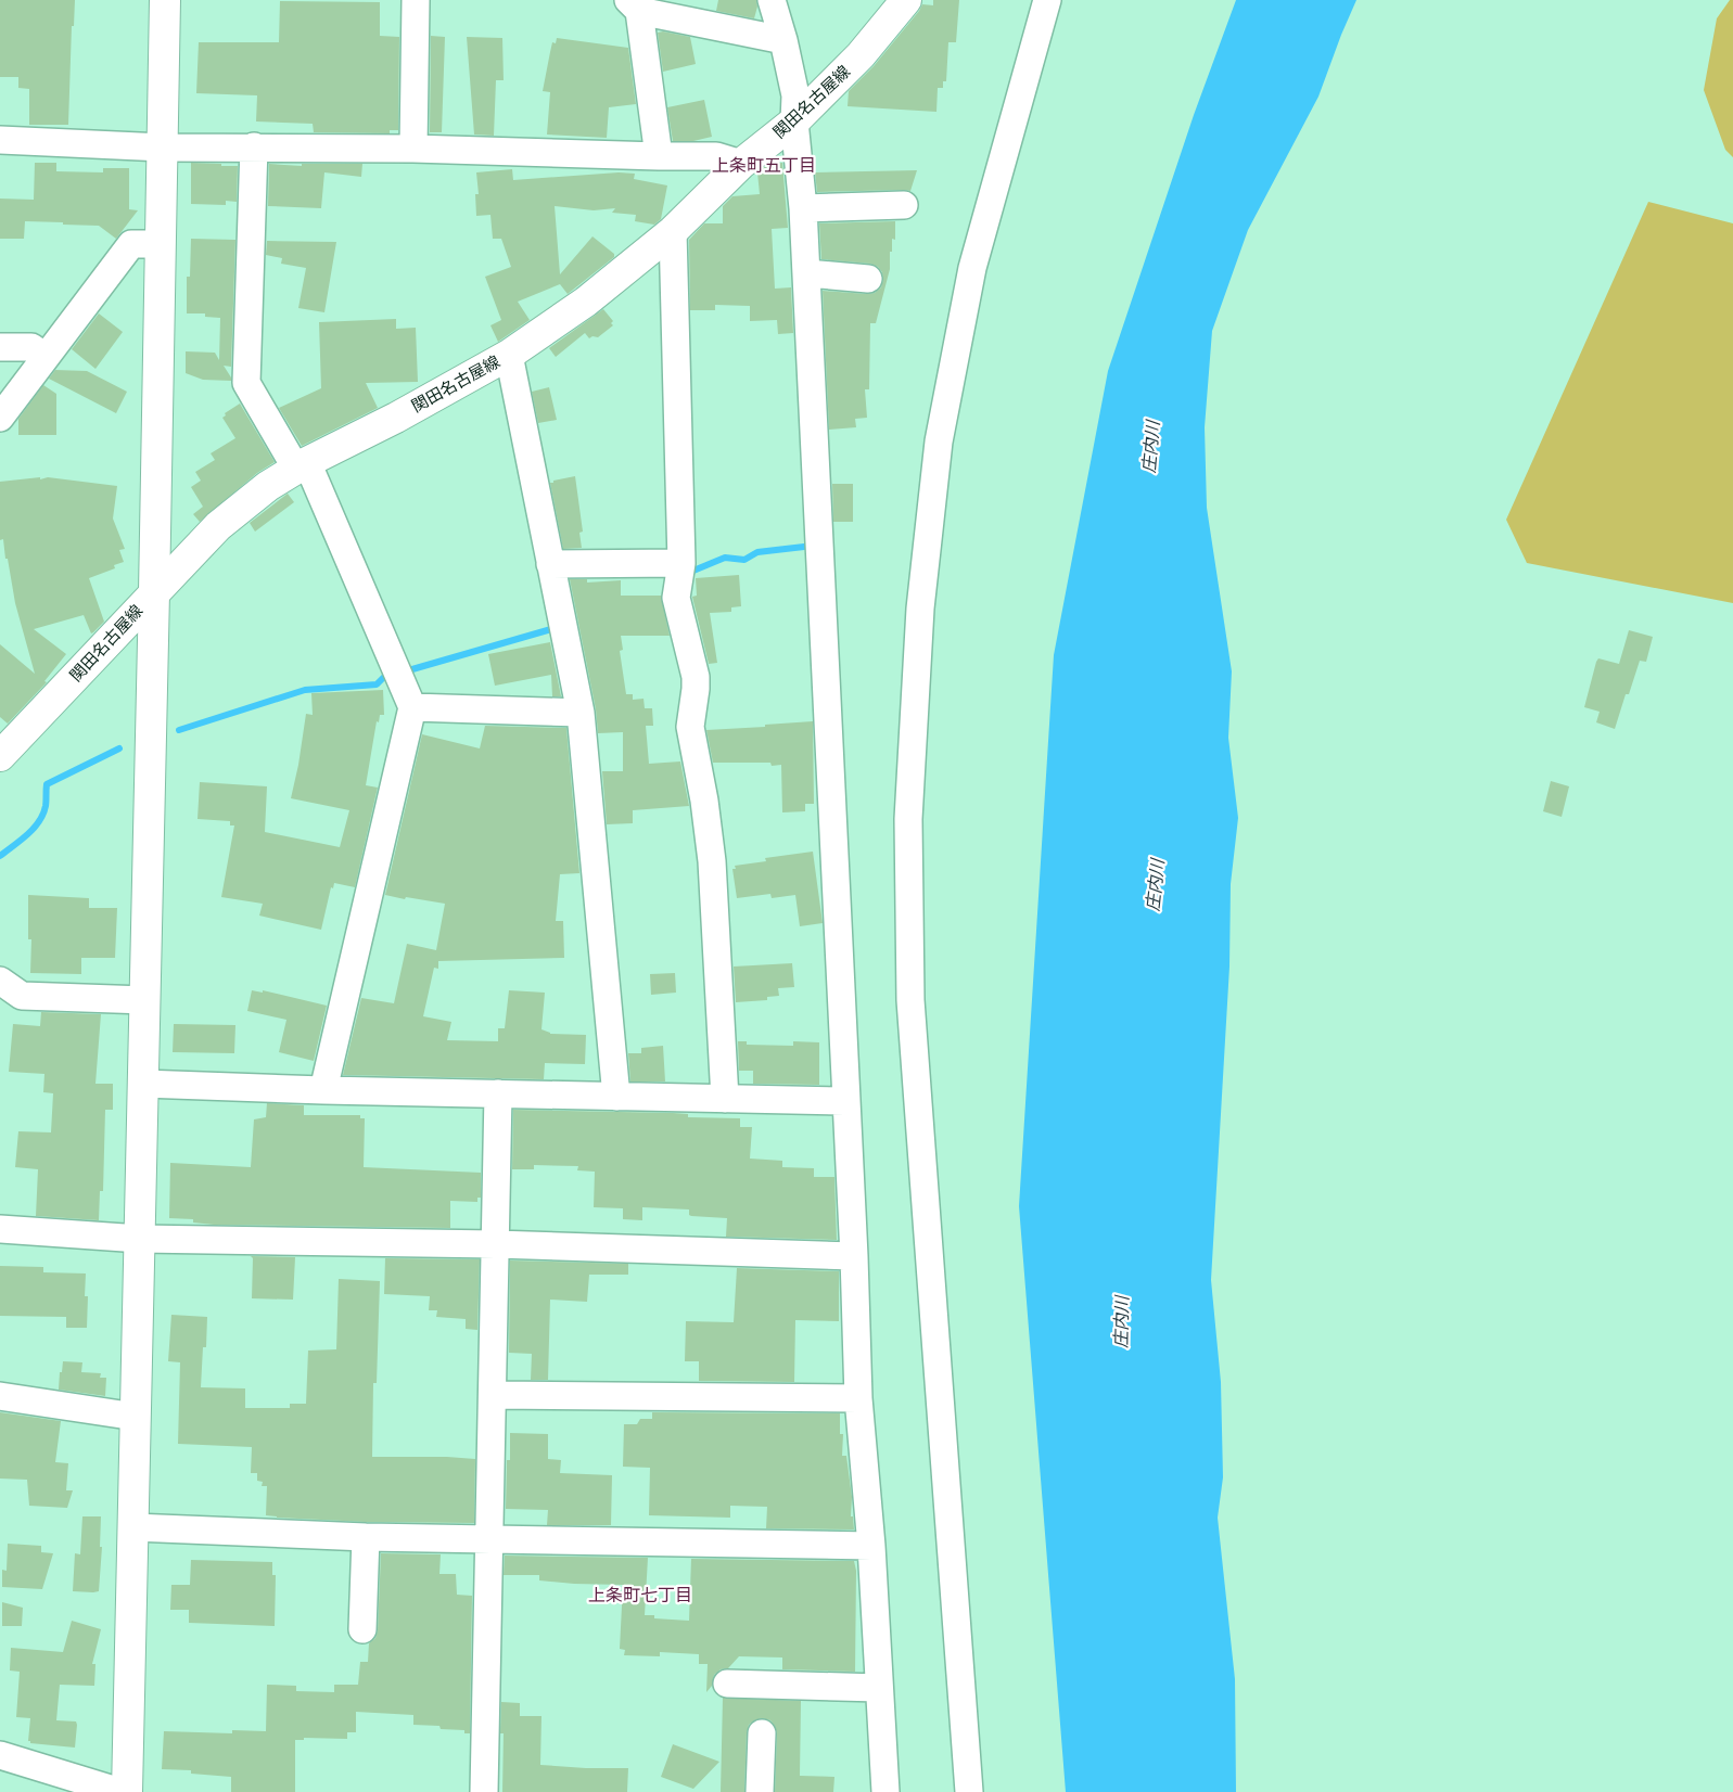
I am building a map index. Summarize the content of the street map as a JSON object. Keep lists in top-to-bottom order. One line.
{"streets":{"street":["関田名古屋線"]},"districts":["上条町五丁目","上条町七丁目"],"water":["庄内川"]}
